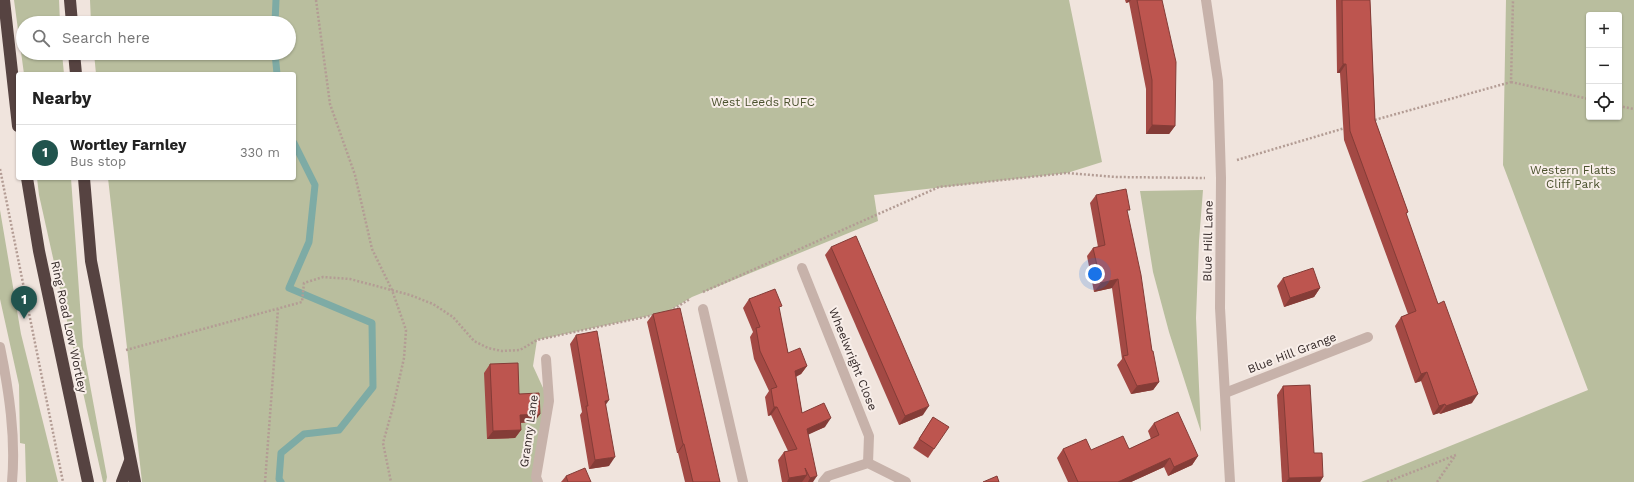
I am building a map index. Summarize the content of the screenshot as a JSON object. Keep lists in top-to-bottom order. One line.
{"streets":{"highway":["Ring Road Low Wortley"],"street":["Blue Hill Lane","Blue Hill Grange","Wheelwright Close","Granny Lane"]},"crossings":[["Blue Hill Lane","Blue Hill Grange"]],"parks":["West Leeds RUFC","Western Flatts Cliff Park"],"page":{"map_buttons":["+","−"],"search":"Search here","heading":"Nearby","list":[{"mark":"1","name":"Wortley Farnley","note":"Bus stop","value":"330 m"}],"pins":"1"}}
